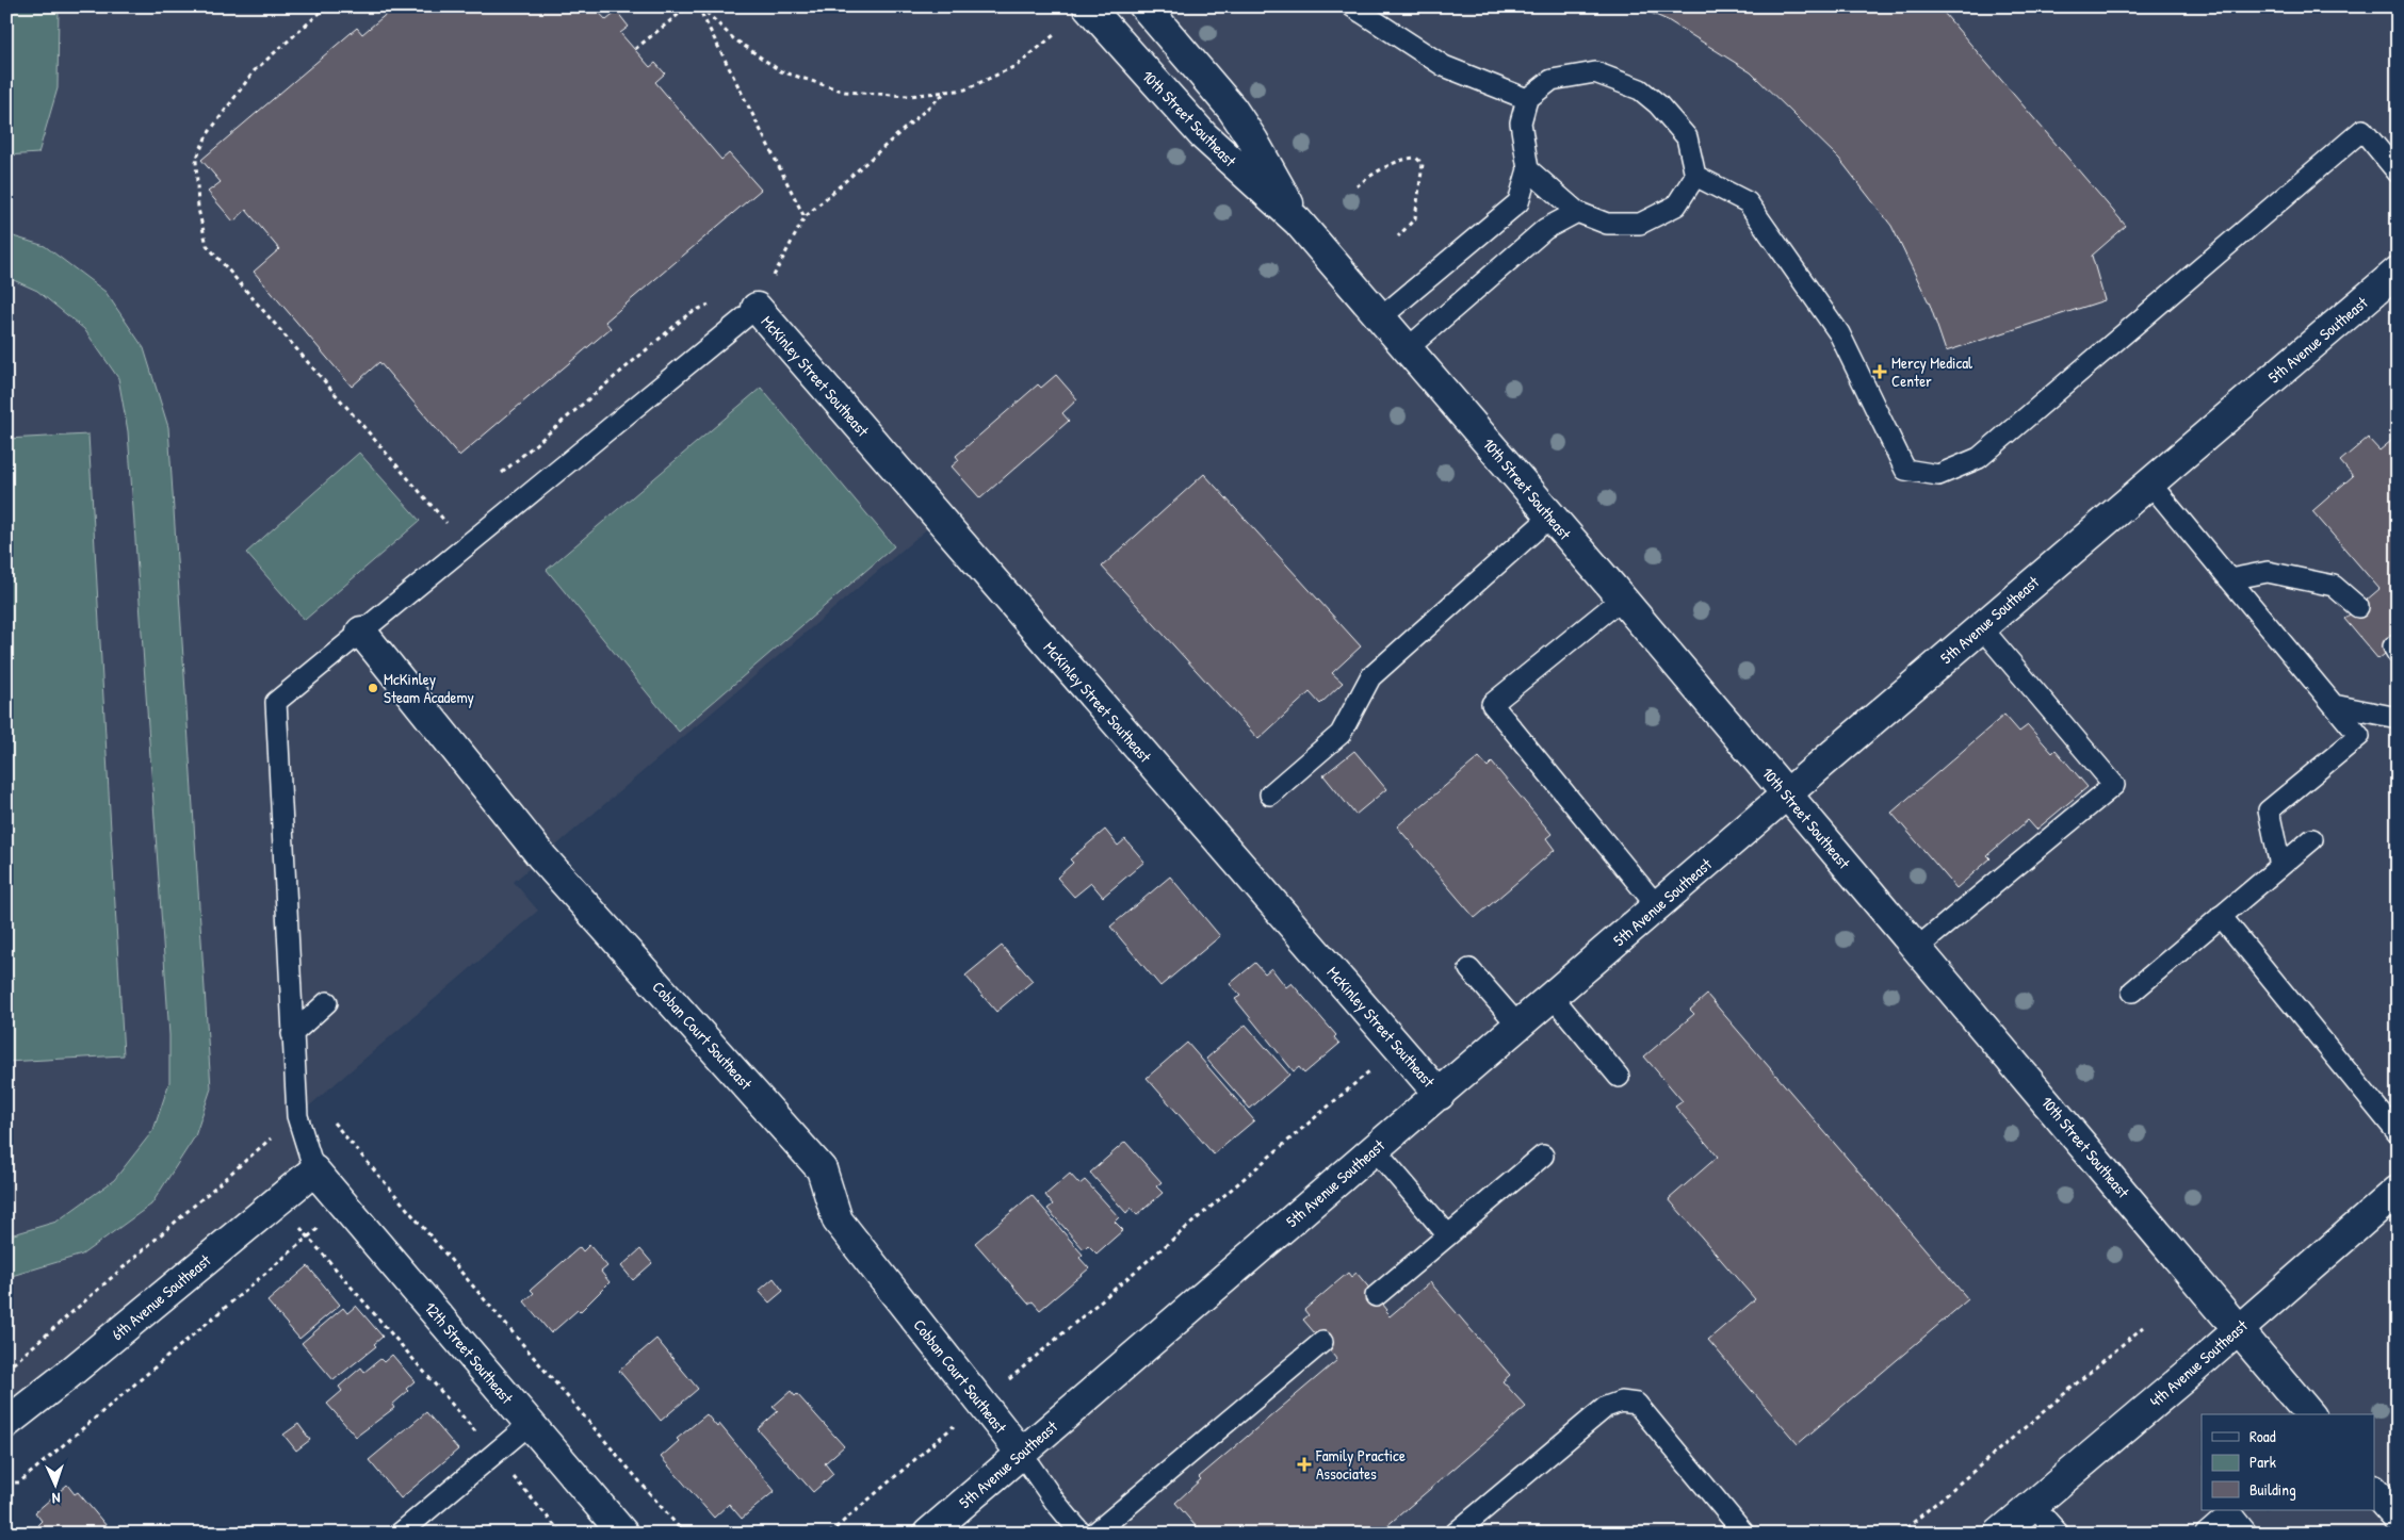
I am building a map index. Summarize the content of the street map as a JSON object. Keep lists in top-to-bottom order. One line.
{"streets":{"street":["10th Street Southeast","5th Avenue Southeast","McKinley Street Southeast","Cobban Court Southeast","6th Avenue Southeast","12th Street Southeast","4th Avenue Southeast"]},"crossings":[["10th Street Southeast","5th Avenue Southeast"],["10th Street Southeast","4th Avenue Southeast"],["5th Avenue Southeast","McKinley Street Southeast"],["5th Avenue Southeast","Cobban Court Southeast"],["6th Avenue Southeast","12th Street Southeast"]],"places":{"health":["Mercy Medical Center","Family Practice Associates"],"other":["McKinley Steam Academy"]},"legend":["Road","Park","Building"],"north":"bottom"}
